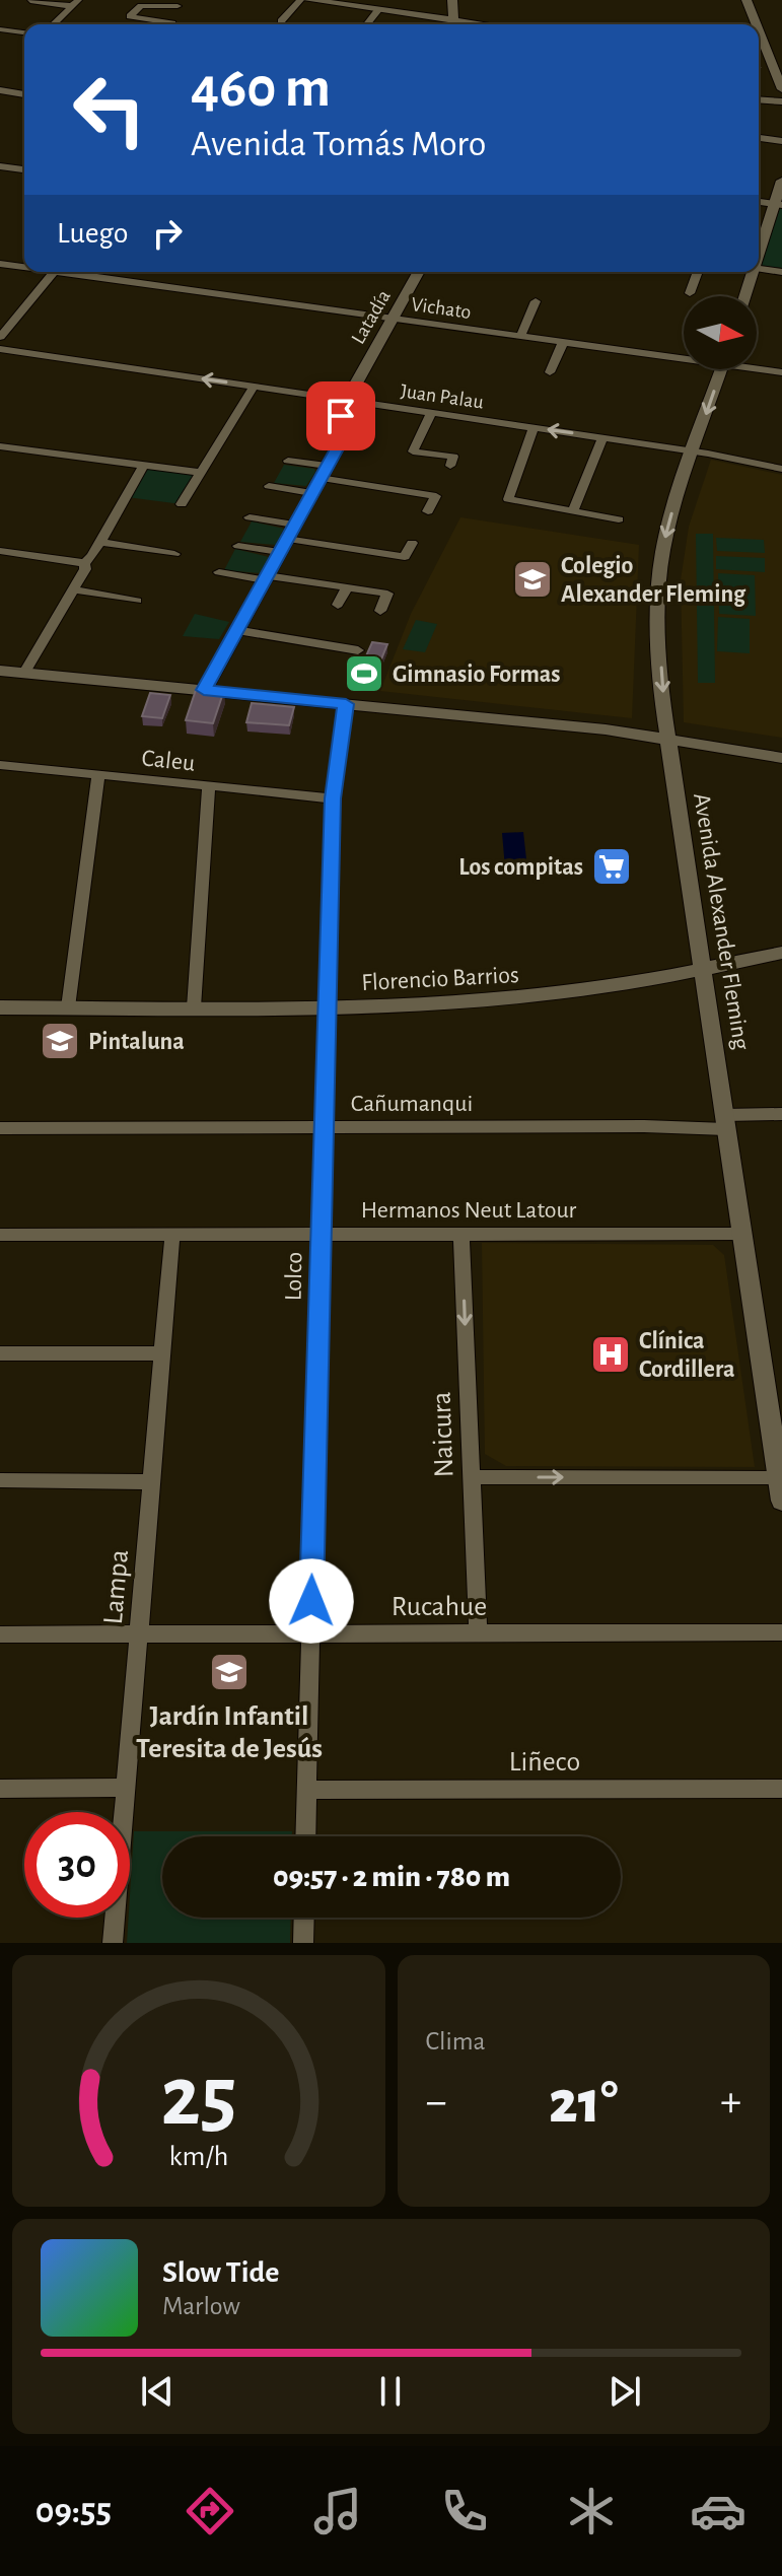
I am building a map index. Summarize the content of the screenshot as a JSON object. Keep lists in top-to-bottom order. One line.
{"streets":{"main road":["Latadía","Avenida Alexander Fleming","Florencio Barrios"],"street":["Vichato","Juan Palau","Caleu","Cañumanqui","Hermanos Neut Latour","Lolco","Naicura","Lampa","Rucahue","Liñeco"]},"crossings":[["Vichato","Latadía"],["Latadía","Juan Palau"],["Juan Palau","Avenida Alexander Fleming"],["Caleu","Lolco"],["Avenida Alexander Fleming","Florencio Barrios"],["Avenida Alexander Fleming","Cañumanqui"],["Avenida Alexander Fleming","Hermanos Neut Latour"],["Florencio Barrios","Lolco"],["Cañumanqui","Lolco"],["Hermanos Neut Latour","Lolco"],["Hermanos Neut Latour","Naicura"],["Hermanos Neut Latour","Lampa"],["Lolco","Rucahue"],["Lolco","Liñeco"],["Naicura","Rucahue"],["Lampa","Rucahue"]],"one_way":["Naicura"],"places":{"school or university":["Colegio Alexander Fleming","Pintaluna","Jardín Infantil Teresita de Jesús"],"sports":["Gimnasio Formas"],"supermarket":["Los compitas"],"hospital":["Clínica Cordillera"]},"north":"right","page":{"turn":["460 m","Avenida Tomás Moro"],"then":"Luego","limit":"30","trip":"09:57 · 2 min · 780 m","tile":"Clima","heat":["−","21°","+"],"song":["Slow Tide","Marlow"],"tabs":"09:55","gauge":["25","km/h"]}}
